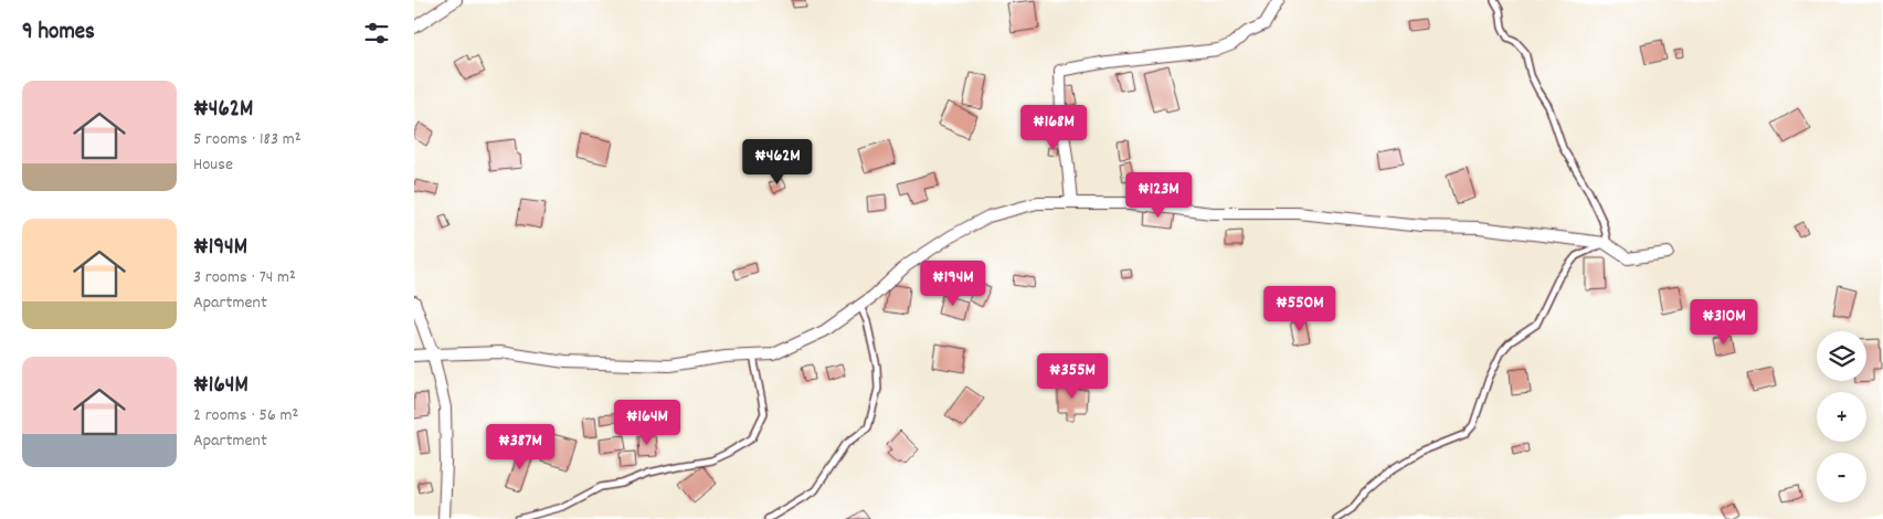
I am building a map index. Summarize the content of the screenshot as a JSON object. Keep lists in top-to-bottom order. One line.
{"page":{"heading":"9 homes","list":[{"name":"₦462M","note":"5 rooms · 183 m² · House"},{"name":"₦194M","note":"3 rooms · 74 m² · Apartment"},{"name":"₦164M","note":"2 rooms · 56 m² · Apartment"}],"price":["₦168M","₦462M","₦123M","₦194M","₦550M","₦310M","₦355M","₦164M","₦387M"],"map_buttons":["+","−"]}}
